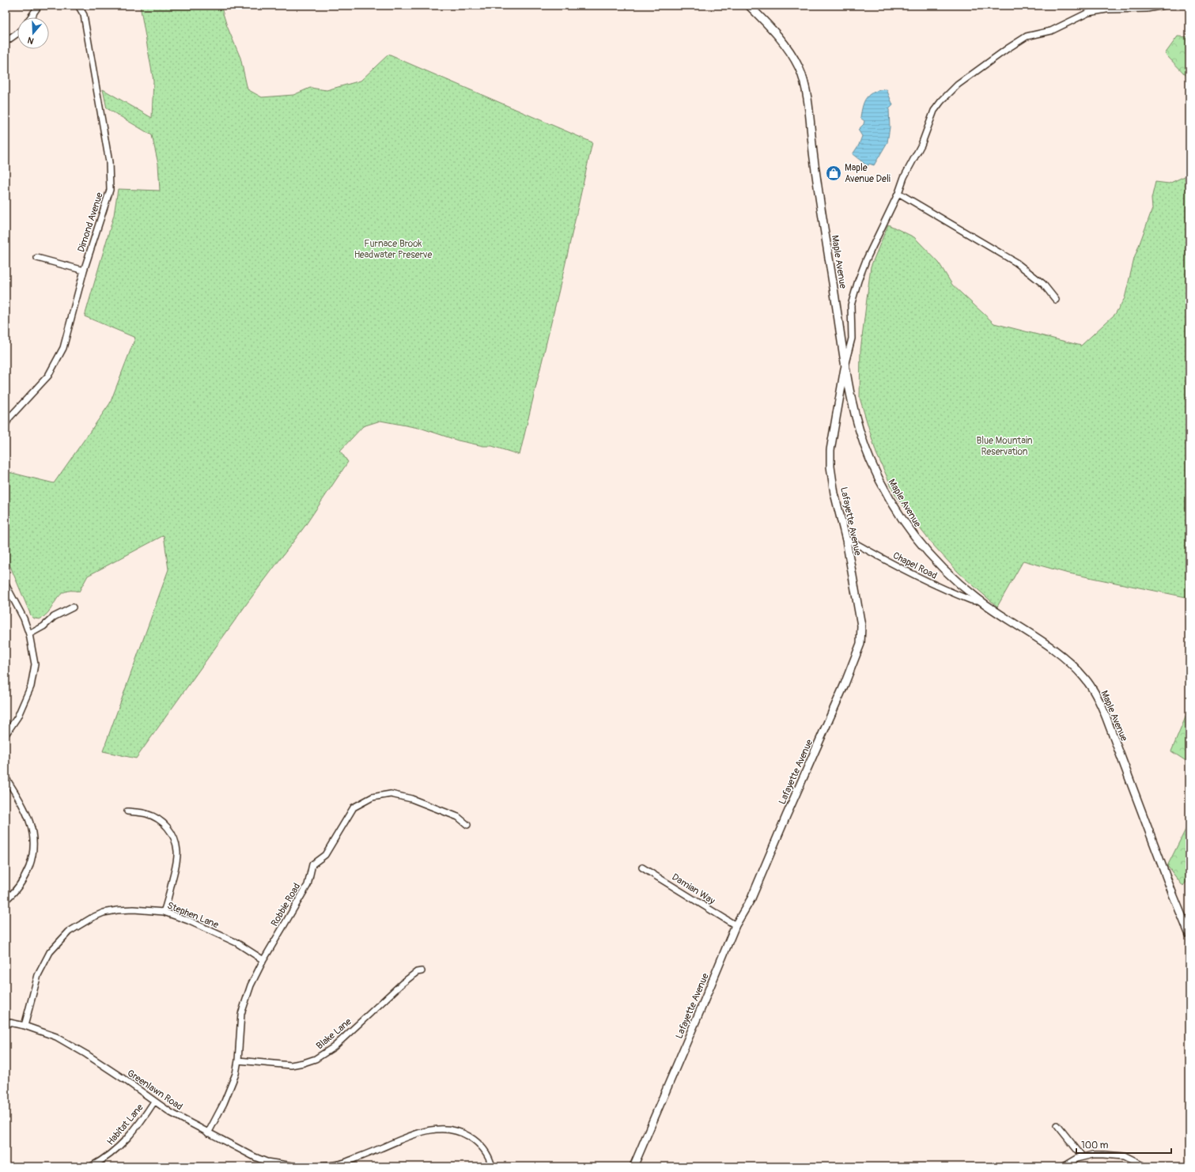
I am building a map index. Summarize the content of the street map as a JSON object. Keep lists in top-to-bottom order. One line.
{"streets":{"street":["Dimond Avenue","Maple Avenue","Lafayette Avenue","Chapel Road","Damian Way","Robbie Road","Stephen Lane","Blake Lane","Greenlawn Road","Habitat Lane"]},"crossings":[["Maple Avenue","Lafayette Avenue"],["Maple Avenue","Chapel Road"],["Lafayette Avenue","Chapel Road"],["Lafayette Avenue","Damian Way"],["Robbie Road","Stephen Lane"],["Robbie Road","Blake Lane"],["Robbie Road","Greenlawn Road"],["Stephen Lane","Greenlawn Road"],["Greenlawn Road","Habitat Lane"]],"parks":["Furnace Brook Headwater Preserve","Blue Mountain Reservation"],"places":{"shop":["Maple Avenue Deli"]},"scale_bar":"100 m","north":"bottom"}
